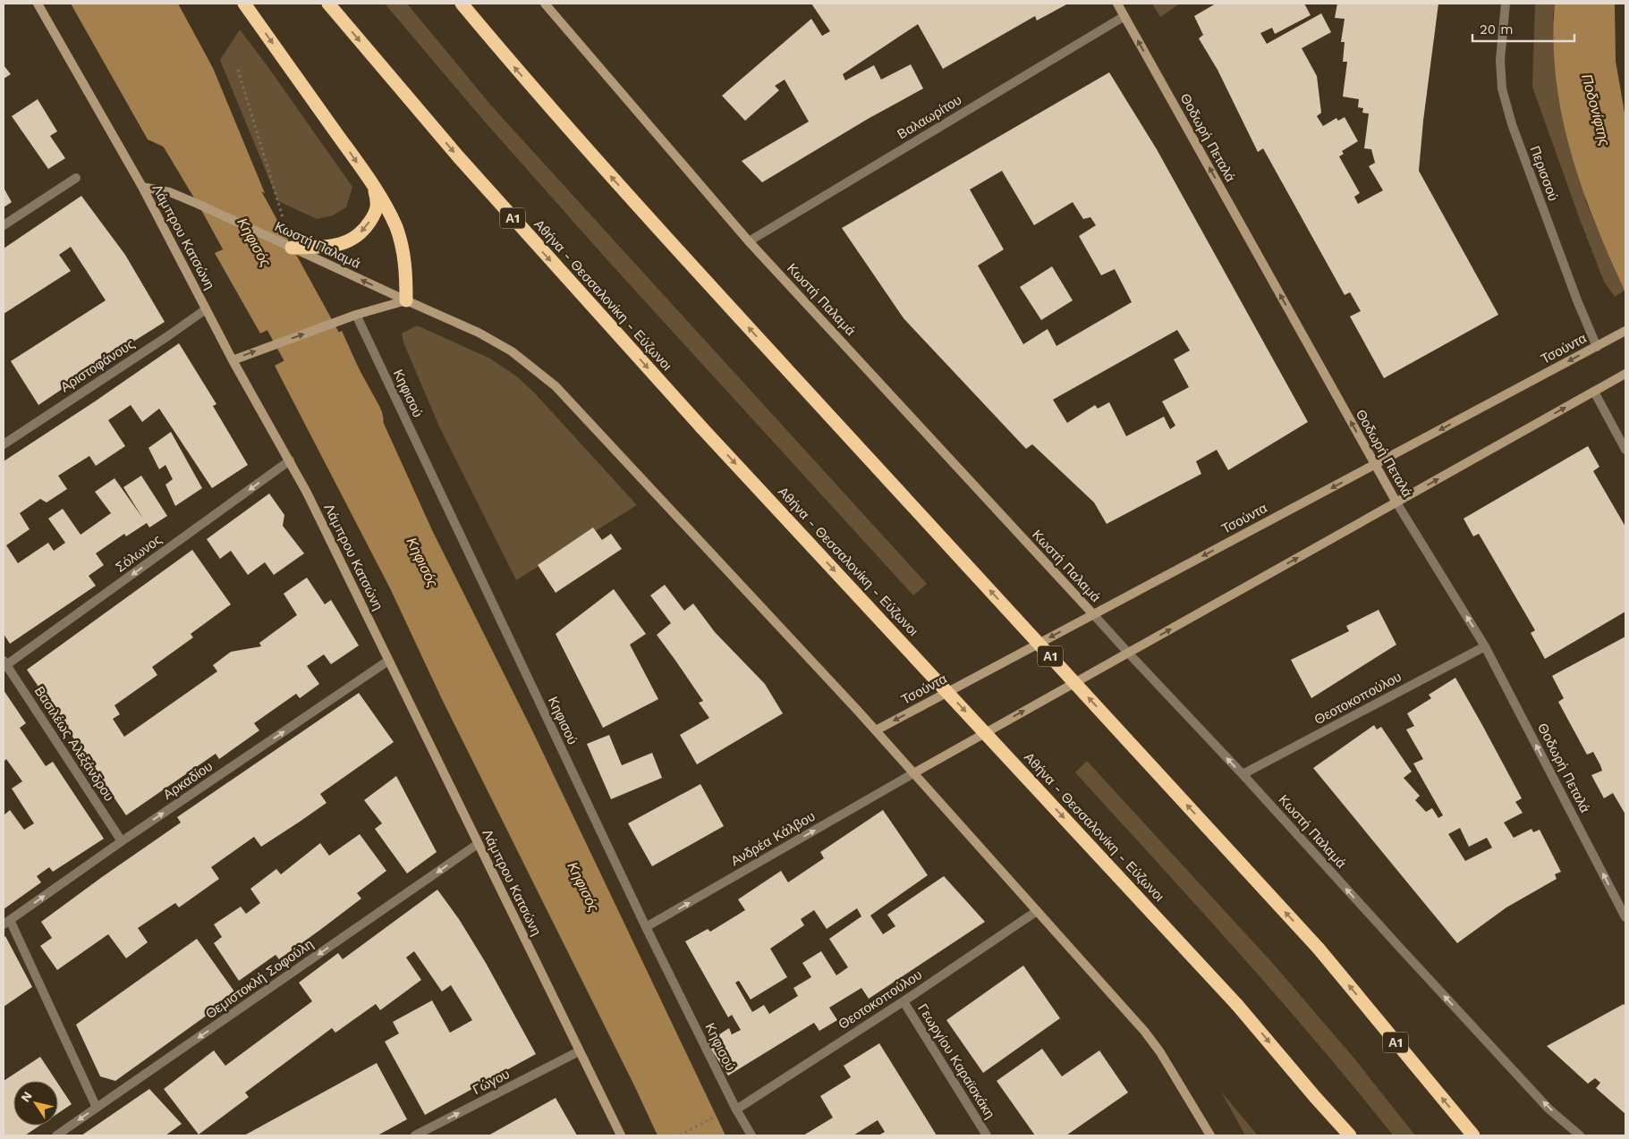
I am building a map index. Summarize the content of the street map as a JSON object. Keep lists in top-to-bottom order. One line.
{"streets":{"highway":["Α1","Αθήνα - Θεσσαλονίκη - Εύζωνοι"],"street":["Βαλαωρίτου","Θοδωρή Πεταλά","Περισσού","Λάμπρου Κατσώνη","Κωστή Παλαμά","Τσούντα","Αριστοφάνους","Κηφισού","Σόλωνος","Θεοτοκοπούλου","Βασιλέως Αλεξάνδρου","Αρκαδίου","Ανδρέα Κάλβου","Θεμιστοκλή Σοφούλη","Γεωργίου Καραϊσκάκη","Γώγου"]},"crossings":[["Βαλαωρίτου","Θοδωρή Πεταλά"],["Βαλαωρίτου","Κωστή Παλαμά"],["Θοδωρή Πεταλά","Τσούντα"],["Θοδωρή Πεταλά","Θεοτοκοπούλου"],["Περισσού","Τσούντα"],["Λάμπρου Κατσώνη","Κωστή Παλαμά"],["Λάμπρου Κατσώνη","Αριστοφάνους"],["Λάμπρου Κατσώνη","Σόλωνος"],["Λάμπρου Κατσώνη","Αρκαδίου"],["Λάμπρου Κατσώνη","Θεμιστοκλή Σοφούλη"],["Λάμπρου Κατσώνη","Γώγου"],["Κωστή Παλαμά","Τσούντα"],["Κωστή Παλαμά","Θεοτοκοπούλου"],["Κωστή Παλαμά","Ανδρέα Κάλβου"],["Κηφισού","Θεοτοκοπούλου"],["Κηφισού","Ανδρέα Κάλβου"],["Σόλωνος","Βασιλέως Αλεξάνδρου"],["Θεοτοκοπούλου","Γεωργίου Καραϊσκάκη"],["Βασιλέως Αλεξάνδρου","Αρκαδίου"]],"one_way":["Θοδωρή Πεταλά","Σόλωνος","Αρκαδίου","Ανδρέα Κάλβου","Θεμιστοκλή Σοφούλη","Γώγου"],"water":["Ποδονίφτης","Κηφισός"],"scale_bar":"20 m","north":"top left"}
